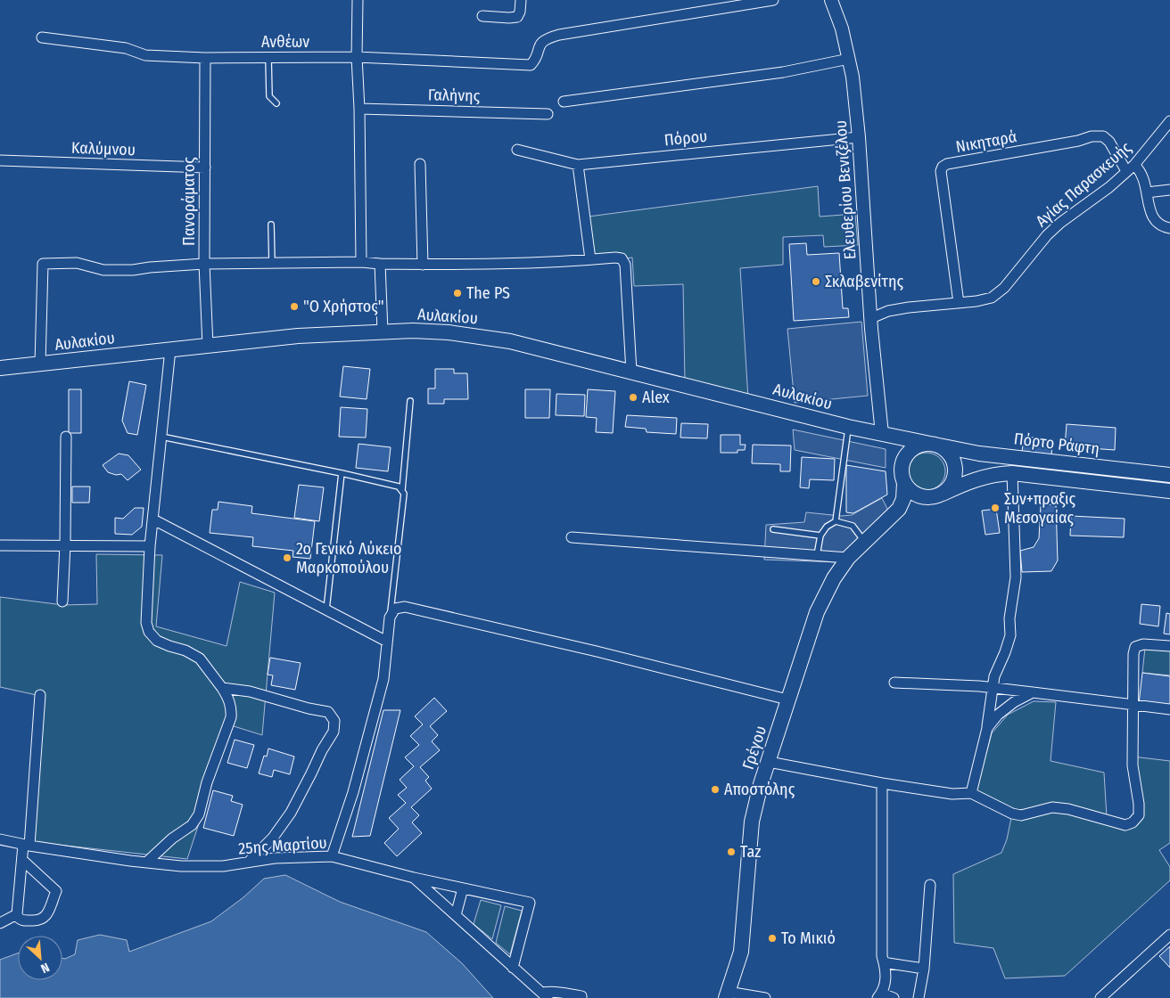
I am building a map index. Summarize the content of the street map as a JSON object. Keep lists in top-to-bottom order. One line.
{"streets":{"main road":["Αυλακίου","Πόρτο Ράφτη","Γρέγου"],"street":["Ανθέων","Γαλήνης","Πόρου","Νικηταρά","Καλύμνου","Αγίας Παρασκευής","Ελευθερίου Βενιζέλου","Πανοράματος","25ης Μαρτίου"]},"crossings":[["Ανθέων","Πανοράματος"],["Πόρου","Ελευθερίου Βενιζέλου"],["Νικηταρά","Αγίας Παρασκευής"],["Καλύμνου","Πανοράματος"],["Αγίας Παρασκευής","Ελευθερίου Βενιζέλου"],["Ελευθερίου Βενιζέλου","Αυλακίου"],["Πανοράματος","Αυλακίου"],["Αυλακίου","Πόρτο Ράφτη"],["Αυλακίου","Γρέγου"],["Πόρτο Ράφτη","Γρέγου"]],"places":["Σκλαβενίτης","The PS","\"Ο Χρήστος\"","Alex","Συν+πραξις Μεσογαίας","2ο Γενικό Λύκειο Μαρκοπούλου","Αποστόλης","Taz","Το Μικιό"],"north":"bottom right"}
